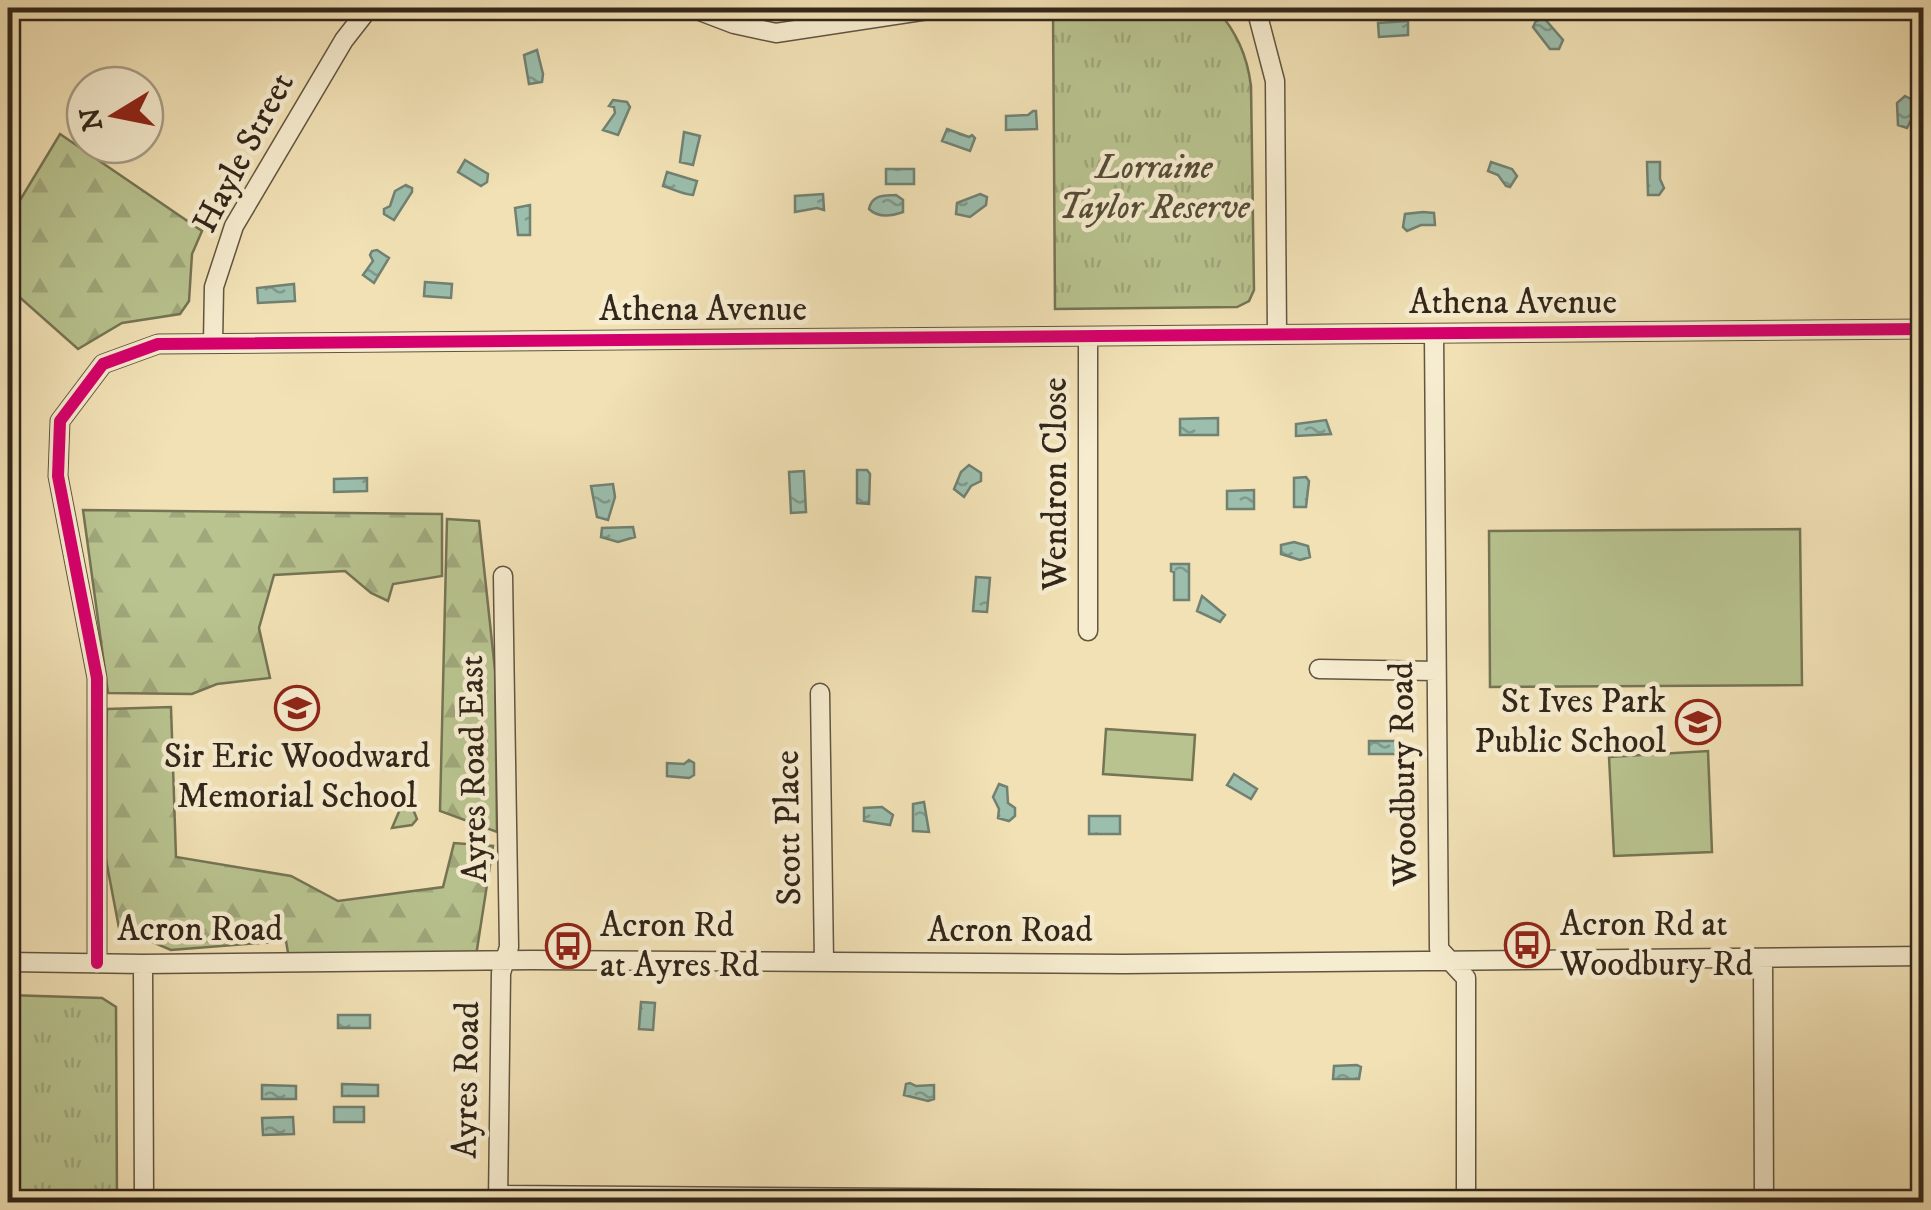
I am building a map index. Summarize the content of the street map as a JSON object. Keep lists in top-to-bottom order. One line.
{"streets":{"street":["Hayle Street","Athena Avenue","Wendron Close","Ayres Road East","Woodbury Road","Scott Place","Acron Road","Ayres Road"]},"crossings":[["Hayle Street","Athena Avenue"],["Athena Avenue","Wendron Close"],["Athena Avenue","Woodbury Road"],["Athena Avenue","Acron Road"],["Ayres Road East","Acron Road"],["Ayres Road East","Ayres Road"],["Woodbury Road","Acron Road"],["Scott Place","Acron Road"],["Acron Road","Ayres Road"]],"parks":["Lorraine Taylor Reserve"],"places":{"school or university":["Sir Eric Woodward Memorial School","St Ives Park Public School"],"bus stop":["Acron Rd at Woodbury Rd","Acron Rd at Ayres Rd"]},"north":"left"}
